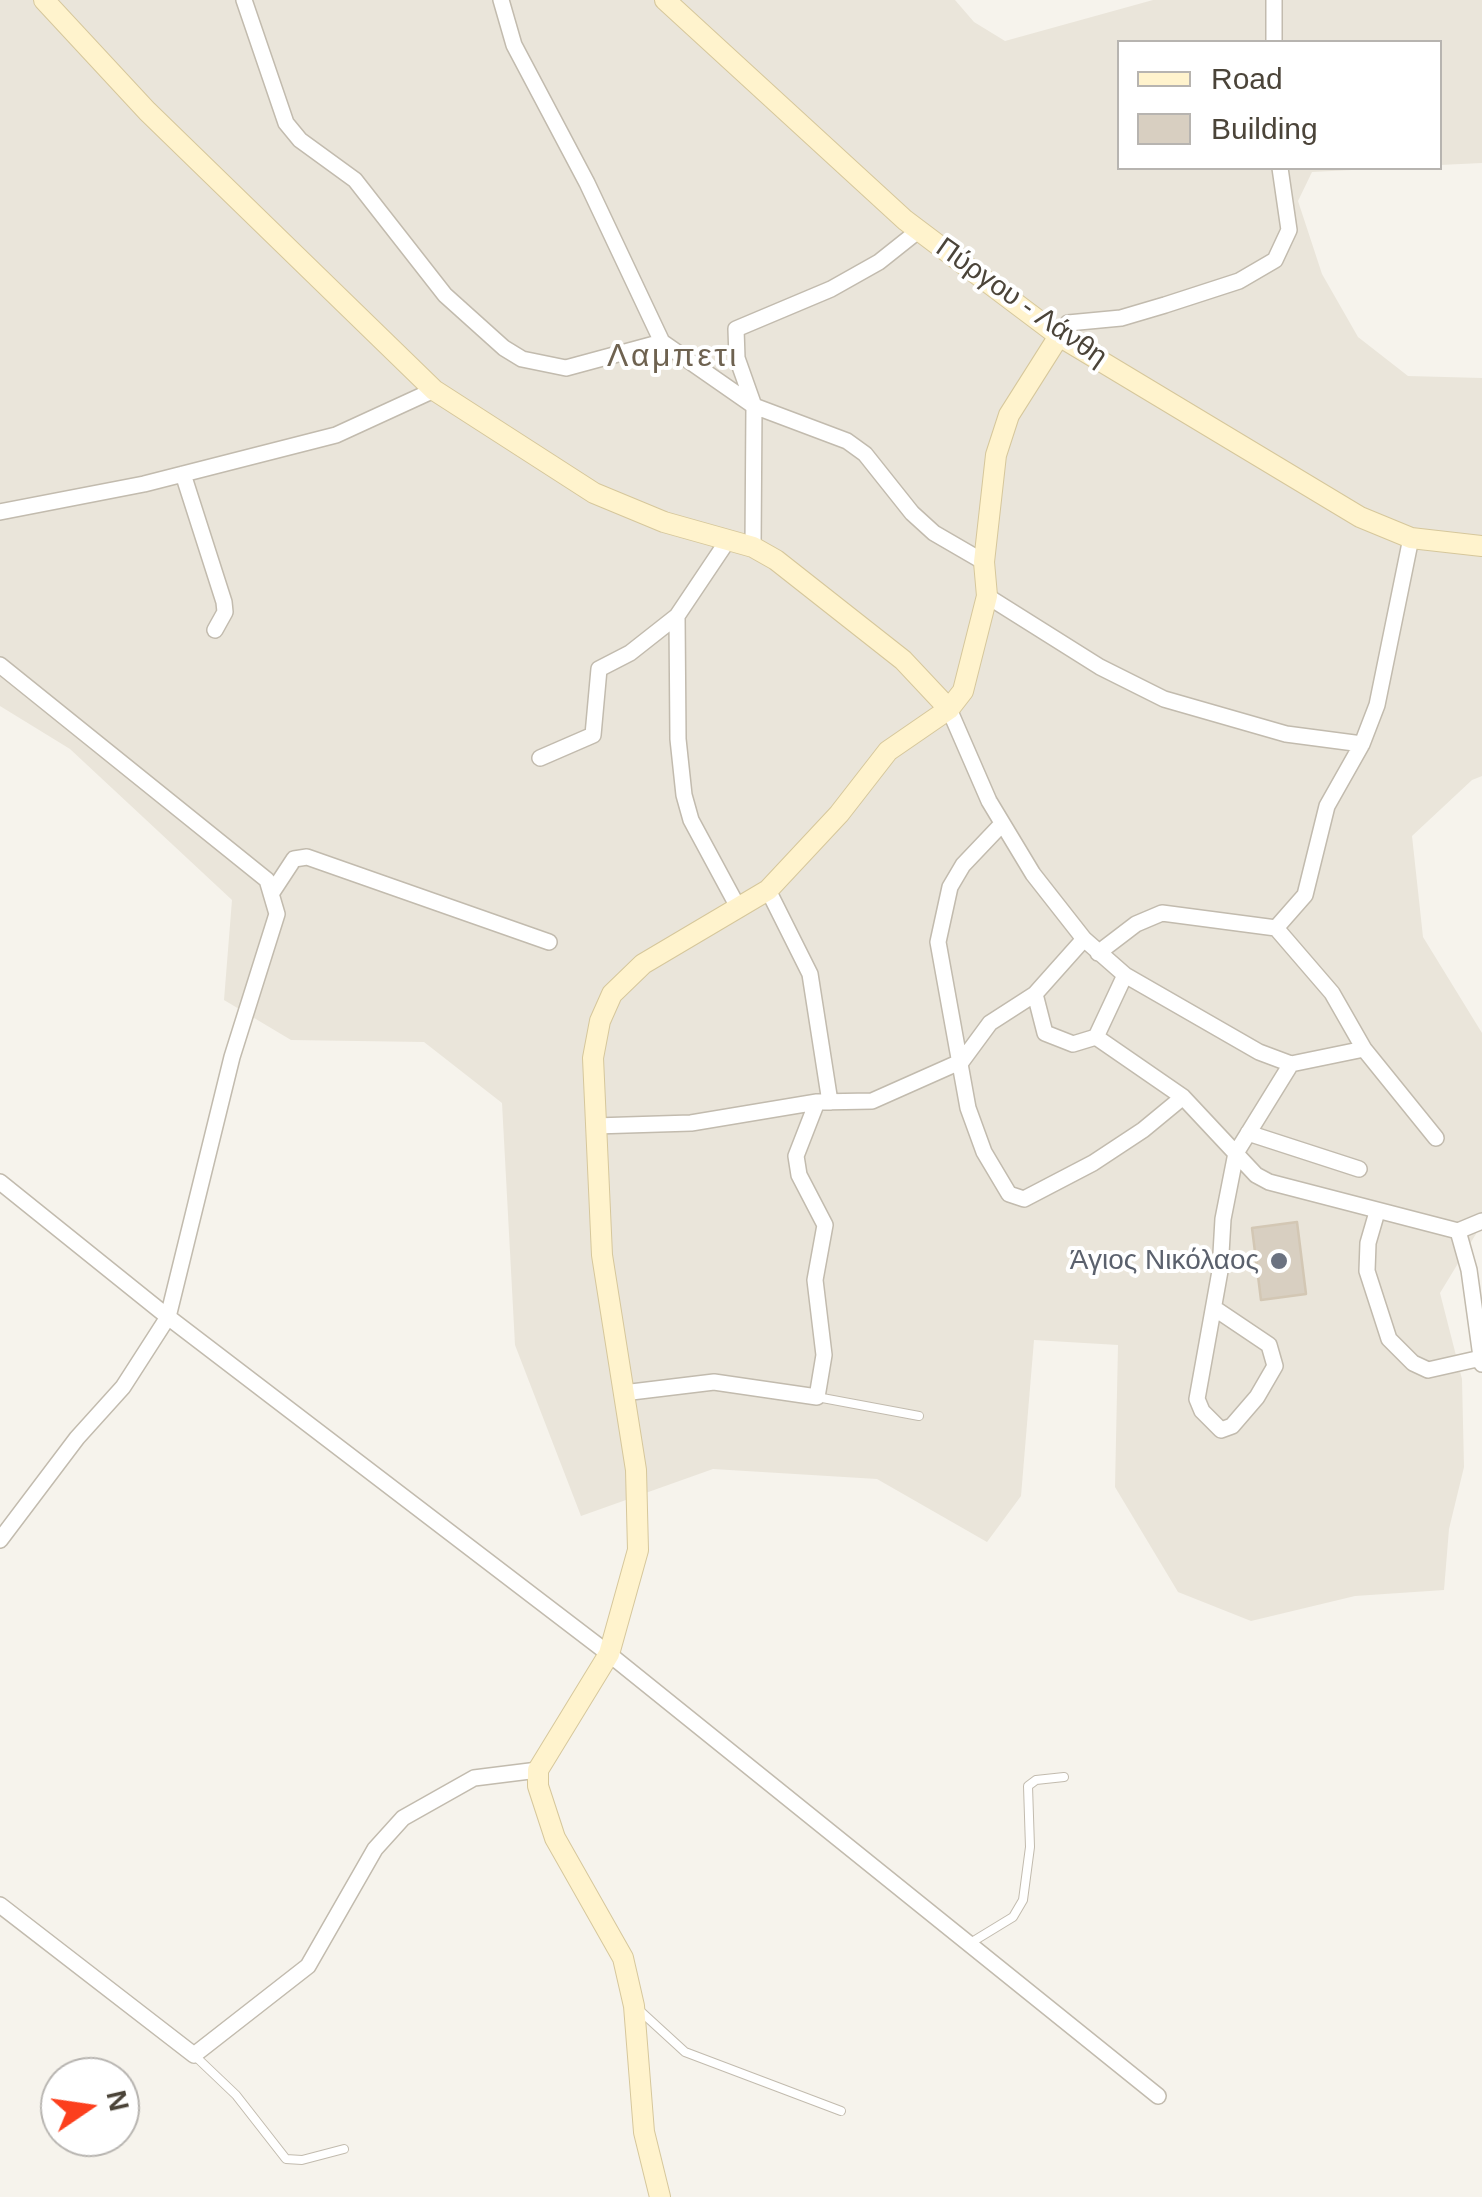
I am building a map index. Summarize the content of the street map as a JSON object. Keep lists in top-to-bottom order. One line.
{"streets":{"street":["Πύργου - Λάνθη"]},"districts":["Λαμπετι"],"places":["Άγιος Νικόλαος"],"legend":["Road","Building"],"north":"right"}
